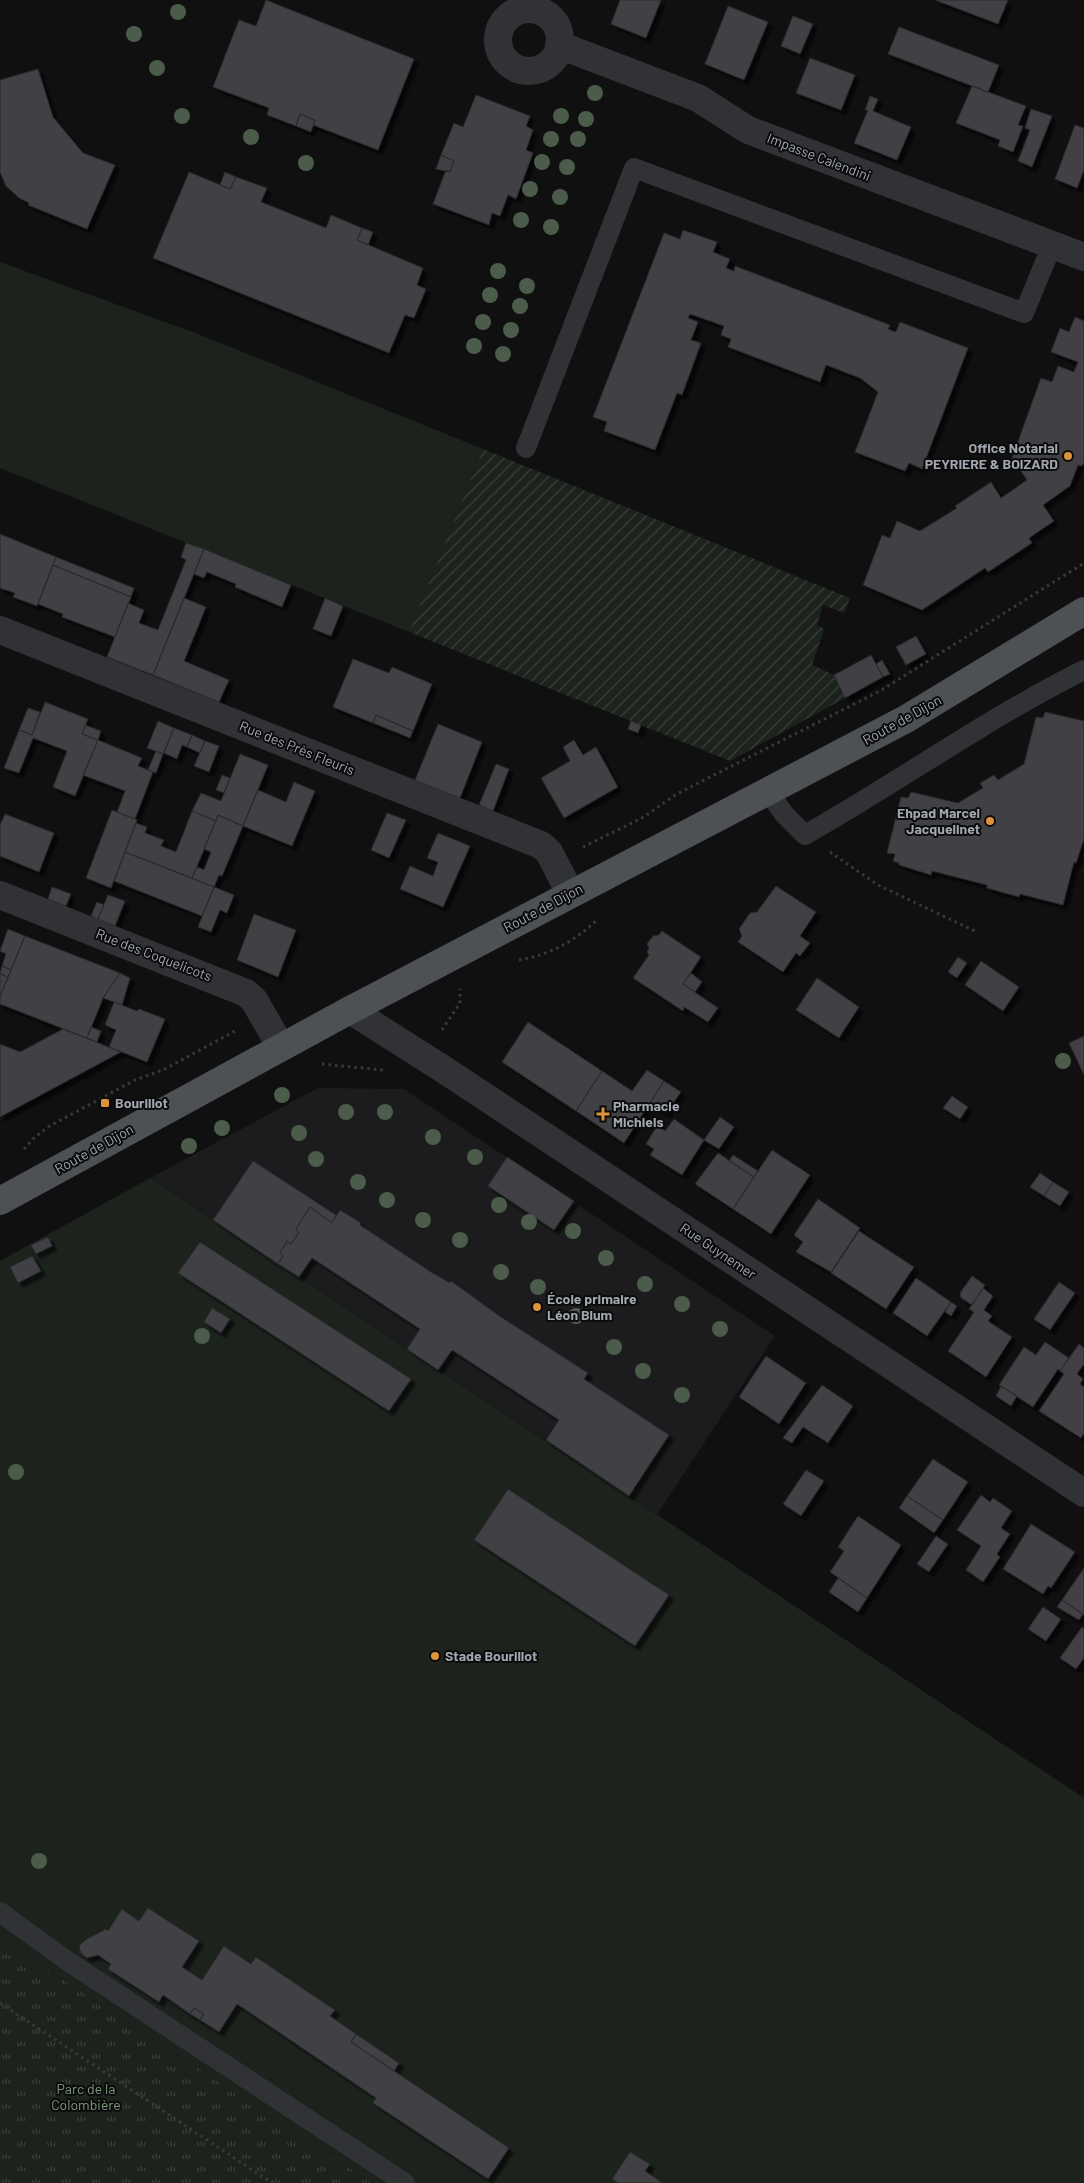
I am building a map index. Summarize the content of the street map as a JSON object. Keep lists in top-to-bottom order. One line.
{"streets":{"main road":["Route de Dijon"],"street":["Impasse Calendini","Rue des Près Fleuris","Rue des Coquelicots","Rue Guynemer"]},"crossings":[["Route de Dijon","Rue des Près Fleuris"],["Route de Dijon","Rue des Coquelicots"],["Route de Dijon","Rue Guynemer"]],"parks":["Parc de la Colombière"],"places":{"other":["Office Notarial PEYRIERE & BOIZARD","Ehpad Marcel Jacquelinet","École primaire Léon Blum","Stade Bourillot"],"transit":["Bourillot"],"health":["Pharmacie Michiels"]}}
